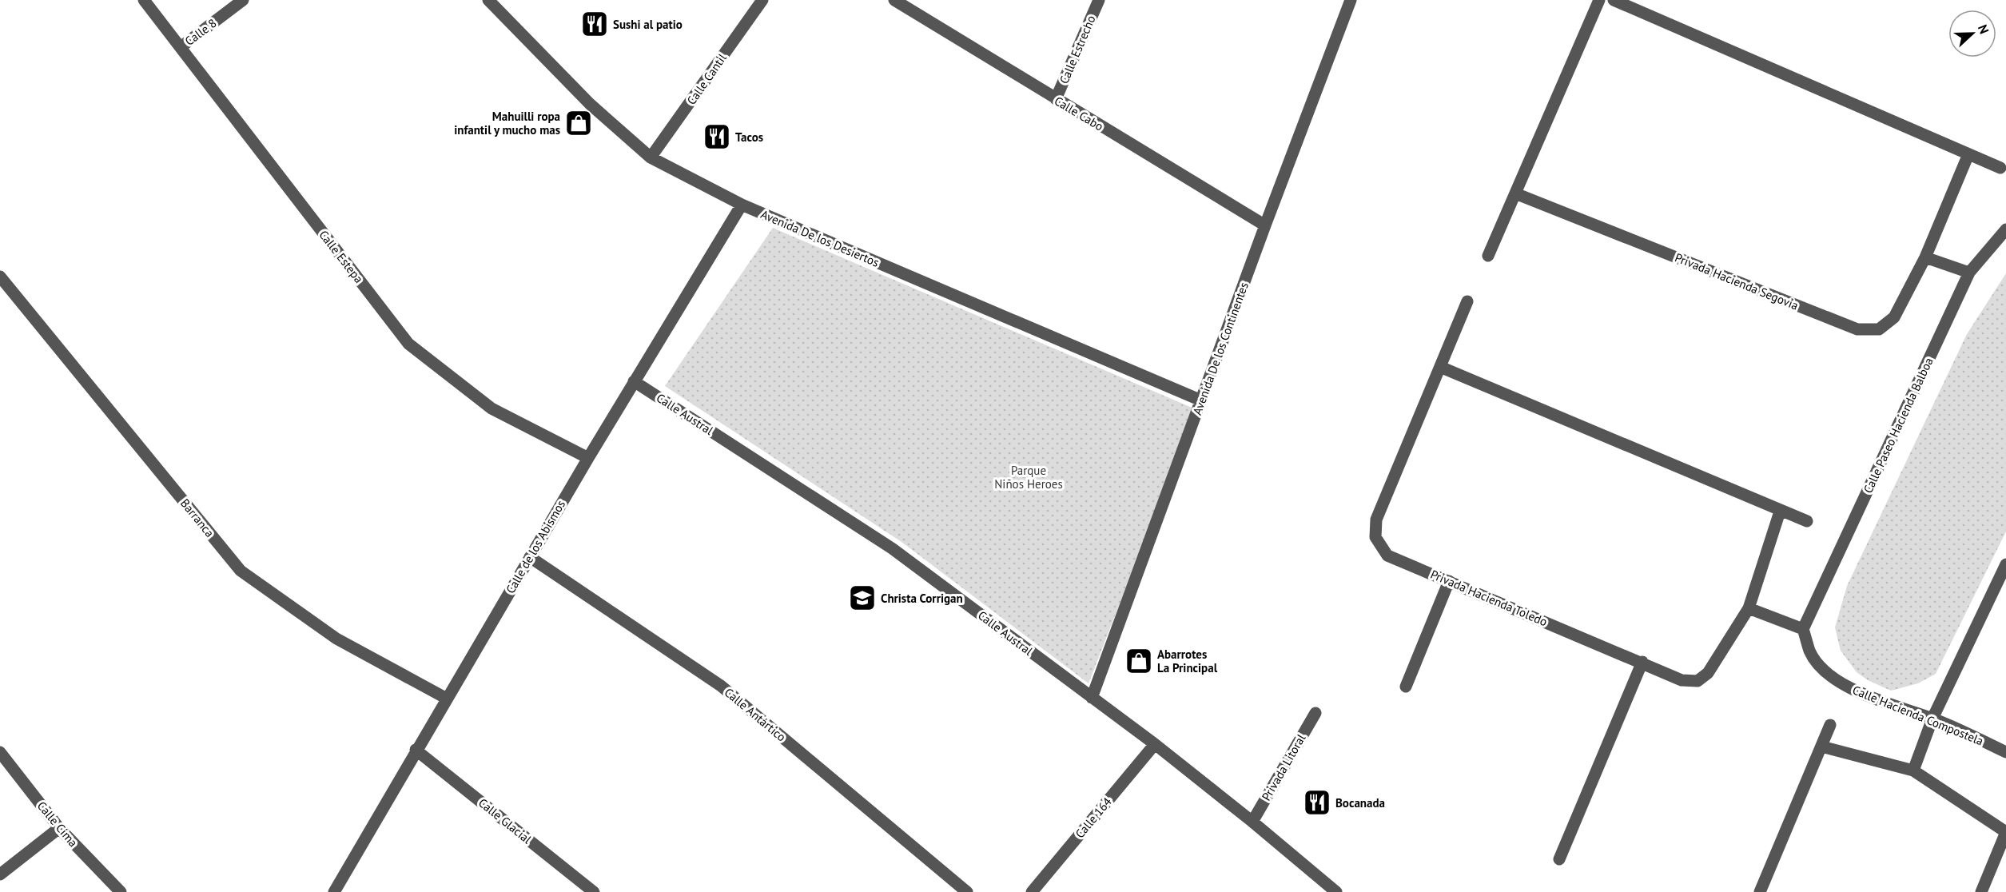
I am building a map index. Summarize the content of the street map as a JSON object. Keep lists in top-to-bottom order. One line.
{"streets":{"street":["Calle 8","Calle Estrecho","Calle Cantil","Calle Cabo","Avenida De los Desiertos","Calle Estepa","Privada Hacienda Segovia","Avenida De los Continentes","Calle Austral","Calle Paseo Hacienda Balboa","Barranca","Calle de los Abismos","Privada Hacienda Toledo","Calle Antártico","Calle Hacienda Compostela","Privada Litoral","Calle 164","Calle Glacial","Calle Cima"]},"crossings":[["Calle 8","Calle Estepa"],["Calle Estrecho","Calle Cabo"],["Calle Cantil","Avenida De los Desiertos"],["Calle Cabo","Avenida De los Continentes"],["Avenida De los Desiertos","Avenida De los Continentes"],["Avenida De los Desiertos","Calle de los Abismos"],["Calle Estepa","Calle de los Abismos"],["Avenida De los Continentes","Calle Austral"],["Calle Austral","Calle de los Abismos"],["Calle Austral","Privada Litoral"],["Calle Austral","Calle 164"],["Calle Paseo Hacienda Balboa","Calle Hacienda Compostela"],["Barranca","Calle de los Abismos"],["Calle de los Abismos","Calle Antártico"],["Calle de los Abismos","Calle Glacial"]],"parks":["Parque Niños Heroes"],"places":{"restaurant":["Sushi al patio","Tacos","Bocanada"],"shop":["Mahuilli ropa infantil y mucho mas","Abarrotes La Principal"],"school or university":["Christa Corrigan"]},"north":"right"}
